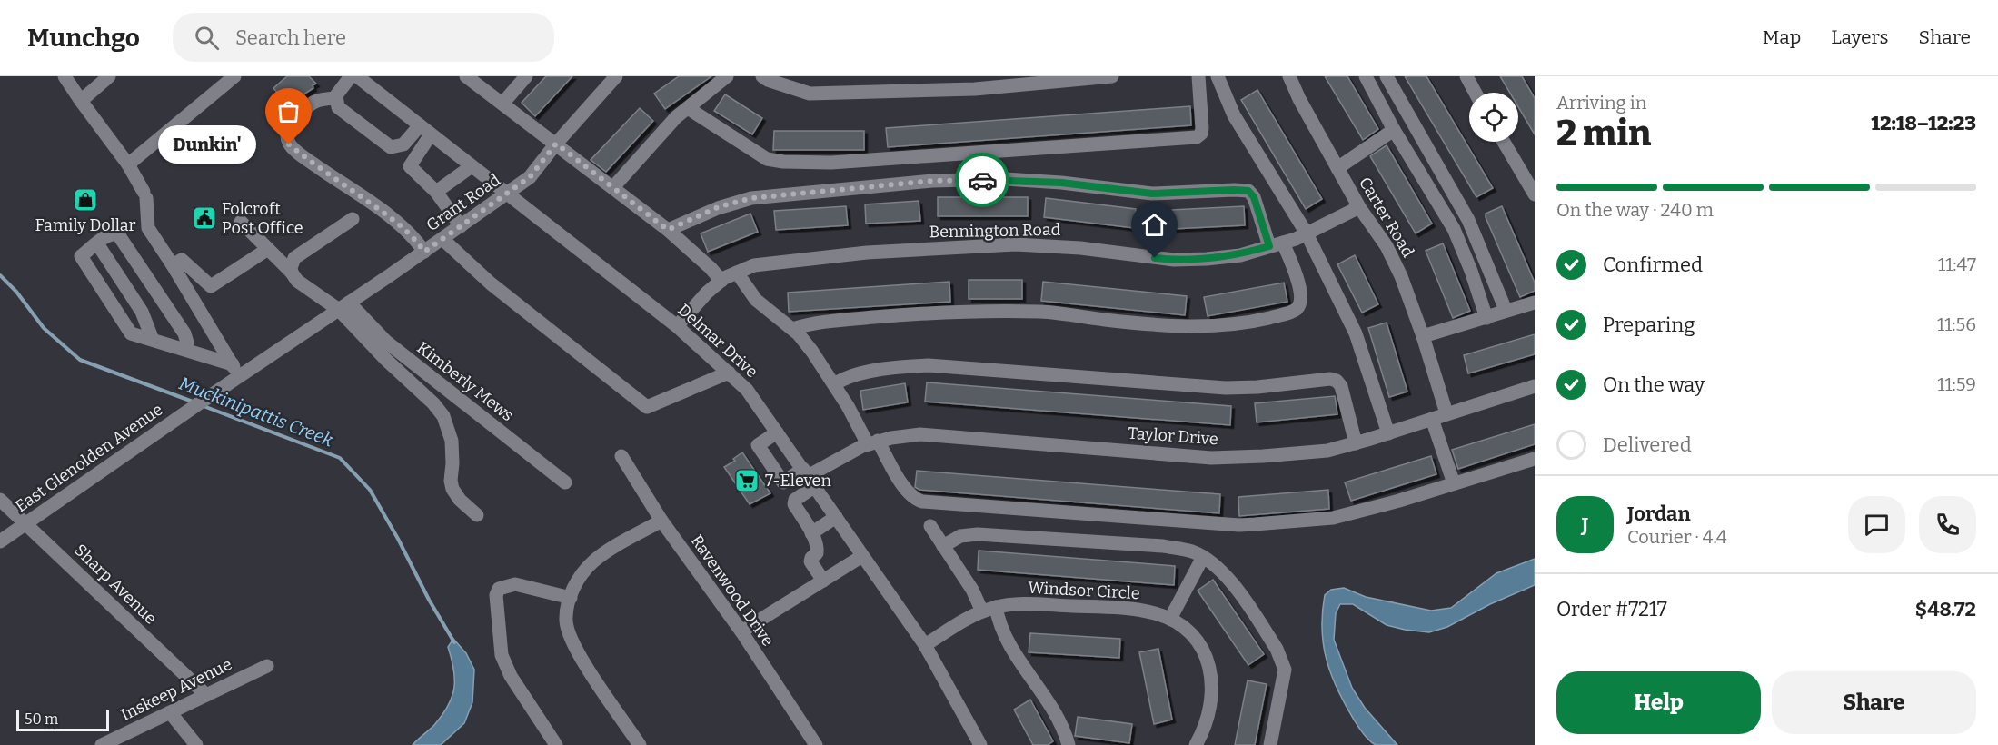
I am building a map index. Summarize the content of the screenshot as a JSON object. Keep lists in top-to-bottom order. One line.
{"streets":{"street":["Grant Road","Carter Road","Bennington Road","Delmar Drive","Kimberly Mews","Taylor Drive","East Glenolden Avenue","Sharp Avenue","Ravenwood Drive","Windsor Circle","Inskeep Avenue"]},"crossings":[["Grant Road","Delmar Drive"],["Grant Road","Kimberly Mews"],["Grant Road","East Glenolden Avenue"],["Carter Road","Bennington Road"],["Carter Road","Taylor Drive"],["Bennington Road","Delmar Drive"],["Delmar Drive","Taylor Drive"],["Delmar Drive","Windsor Circle"],["East Glenolden Avenue","Sharp Avenue"],["Sharp Avenue","Inskeep Avenue"]],"water":["Muckinipattis Creek"],"places":{"other":["Dunkin'"],"shop":["Family Dollar"],"public building":["Folcroft Post Office"],"supermarket":["7-Eleven"]},"scale_bar":"50 m","page":{"header":"Munchgo","search":"Search here","nav":["Map","Layers","Share"],"heading":["2 min","Arriving in","12:18–12:23"],"panel":["Jordan","Courier · 4.4","Order #7217","$48.72"],"bubble":"Dunkin'","bar":"On the way · 240 m","list":[["Confirmed","11:47"],["Preparing","11:56"],["On the way","11:59"],"Delivered"],"round":"J","buttons":["Help","Share"],"scale":"50 m"}}
